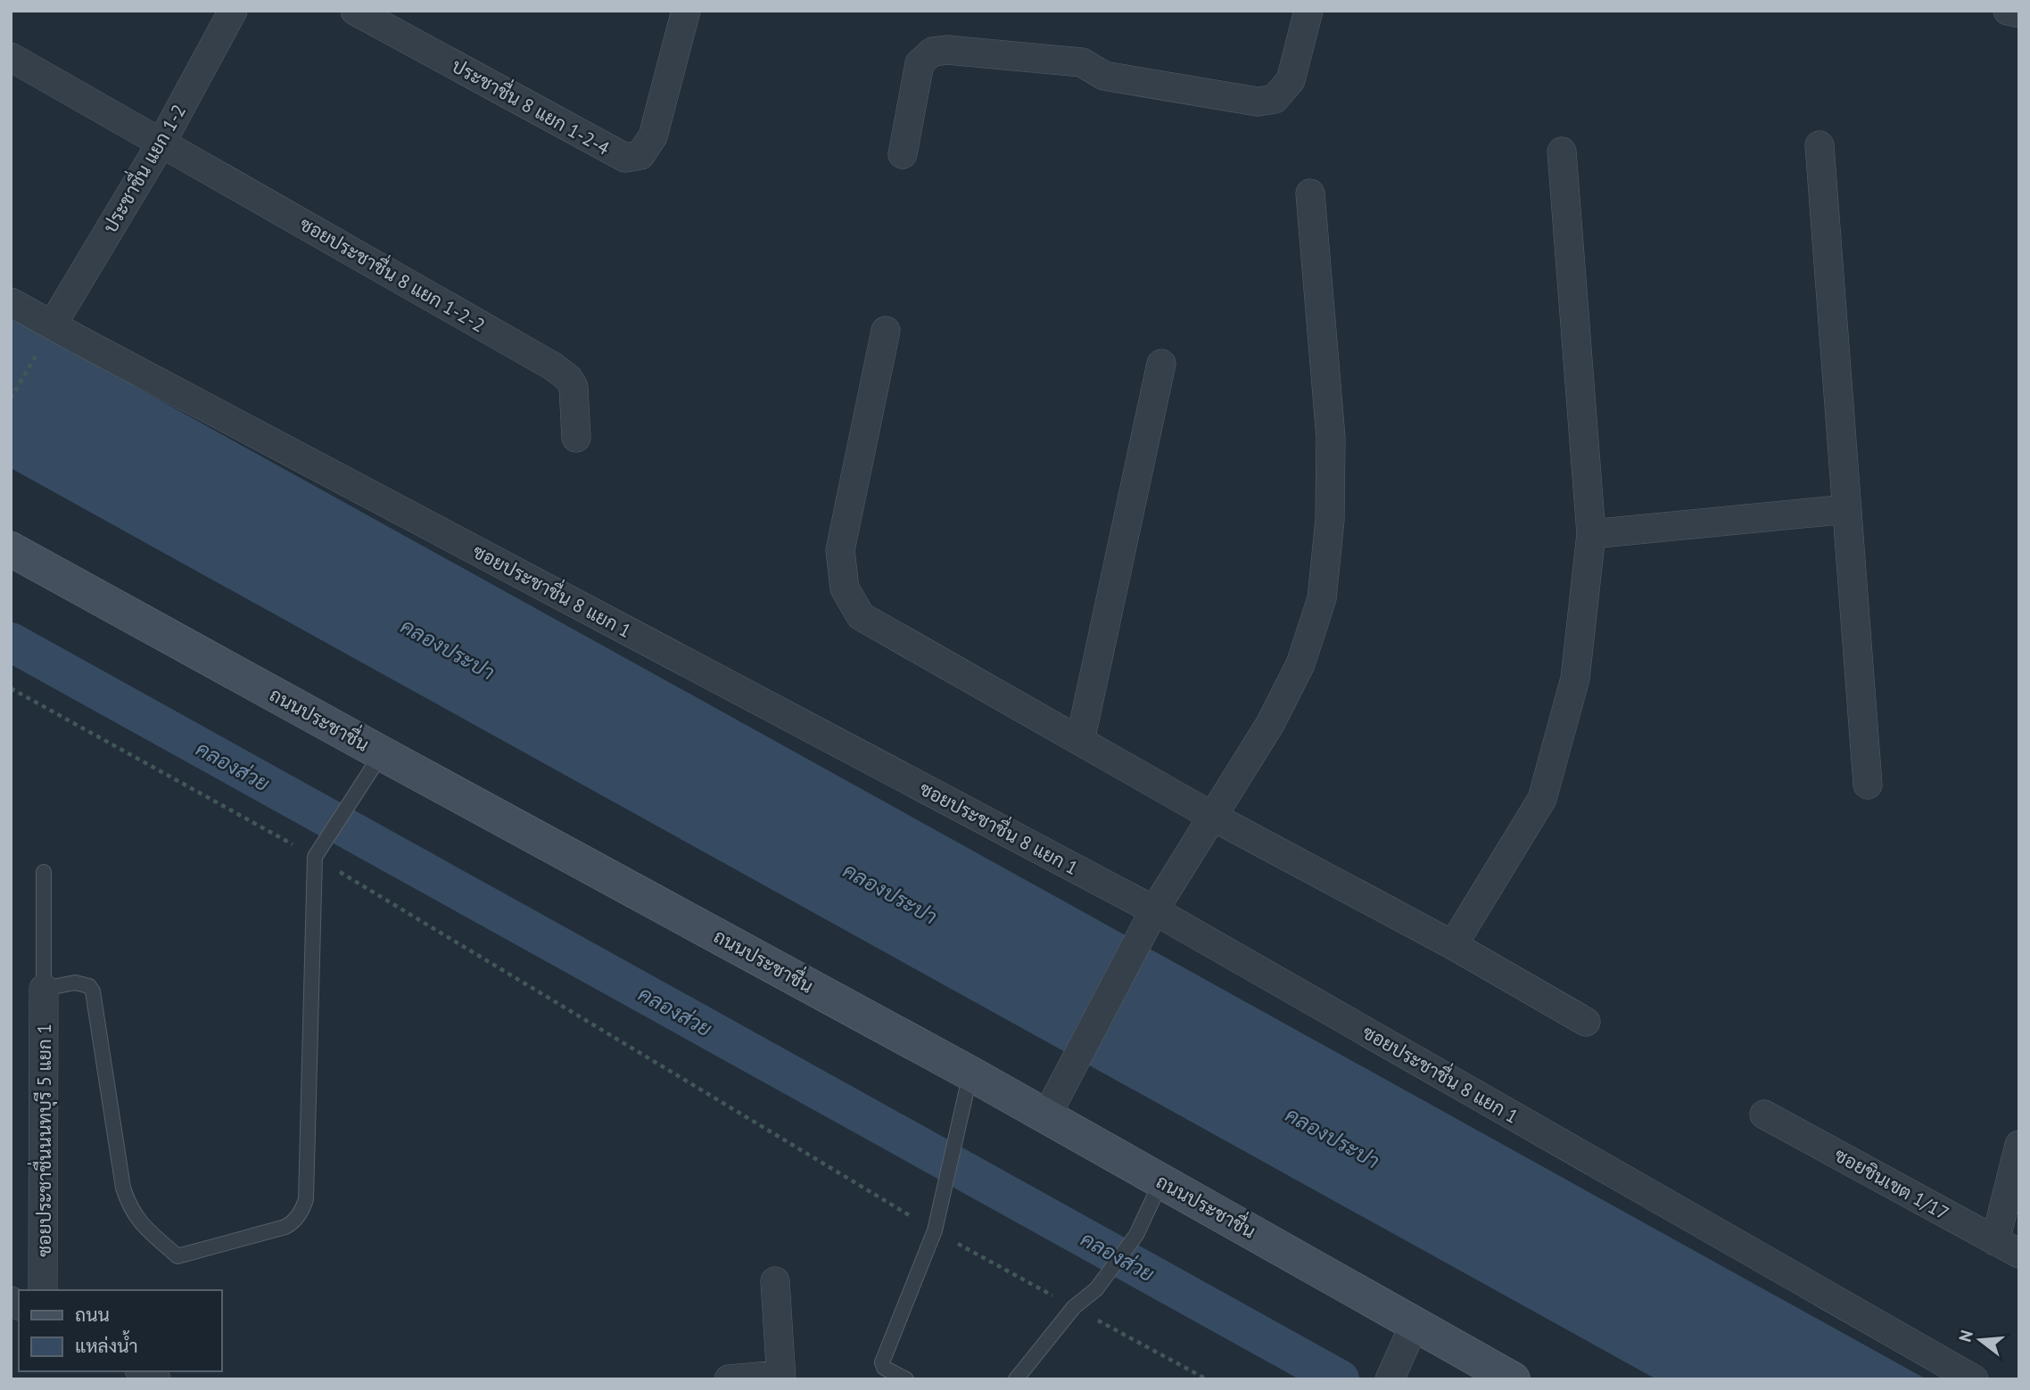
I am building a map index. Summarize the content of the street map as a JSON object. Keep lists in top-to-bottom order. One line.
{"streets":{"main road":["ถนนประชาชื่น"],"street":["ประชาชื่น 8 แยก 1-2-4","ประชาชื่น แยก 1-2","ซอยประชาชื่น 8 แยก 1-2-2","ซอยประชาชื่น 8 แยก 1","ซอยประชาชื่นนนทบุรี 5 แยก 1","ซอยชินเขต 1/17"]},"crossings":[["ประชาชื่น แยก 1-2","ซอยประชาชื่น 8 แยก 1-2-2"],["ประชาชื่น แยก 1-2","ซอยประชาชื่น 8 แยก 1"]],"water":["คลองประปา","คลองส่วย"],"legend":["ถนน","แหล่งน้ำ"],"north":"left"}
